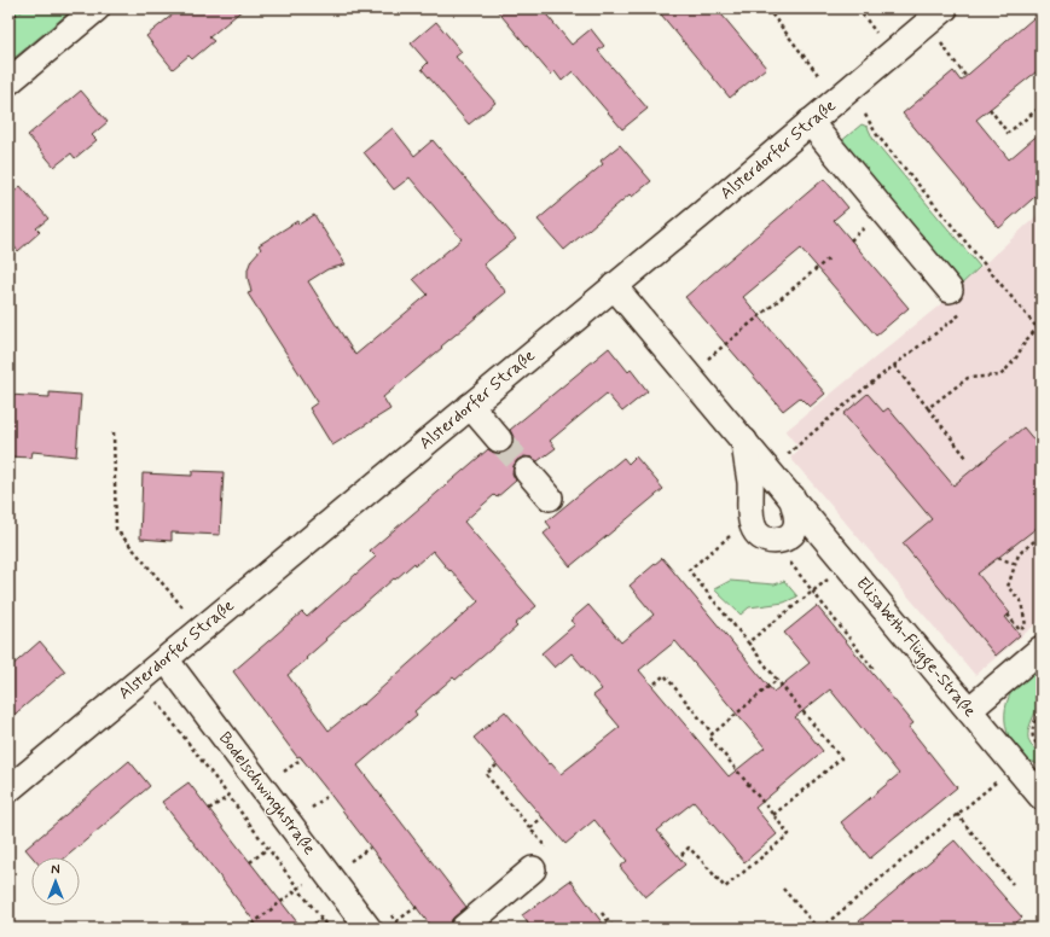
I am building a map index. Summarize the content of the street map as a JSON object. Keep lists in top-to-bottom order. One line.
{"streets":{"street":["Alsterdorfer Straße","Elisabeth-Flügge-Straße","Bodelschwinghstraße"]},"crossings":[["Alsterdorfer Straße","Elisabeth-Flügge-Straße"],["Alsterdorfer Straße","Bodelschwinghstraße"]],"north":"top"}
